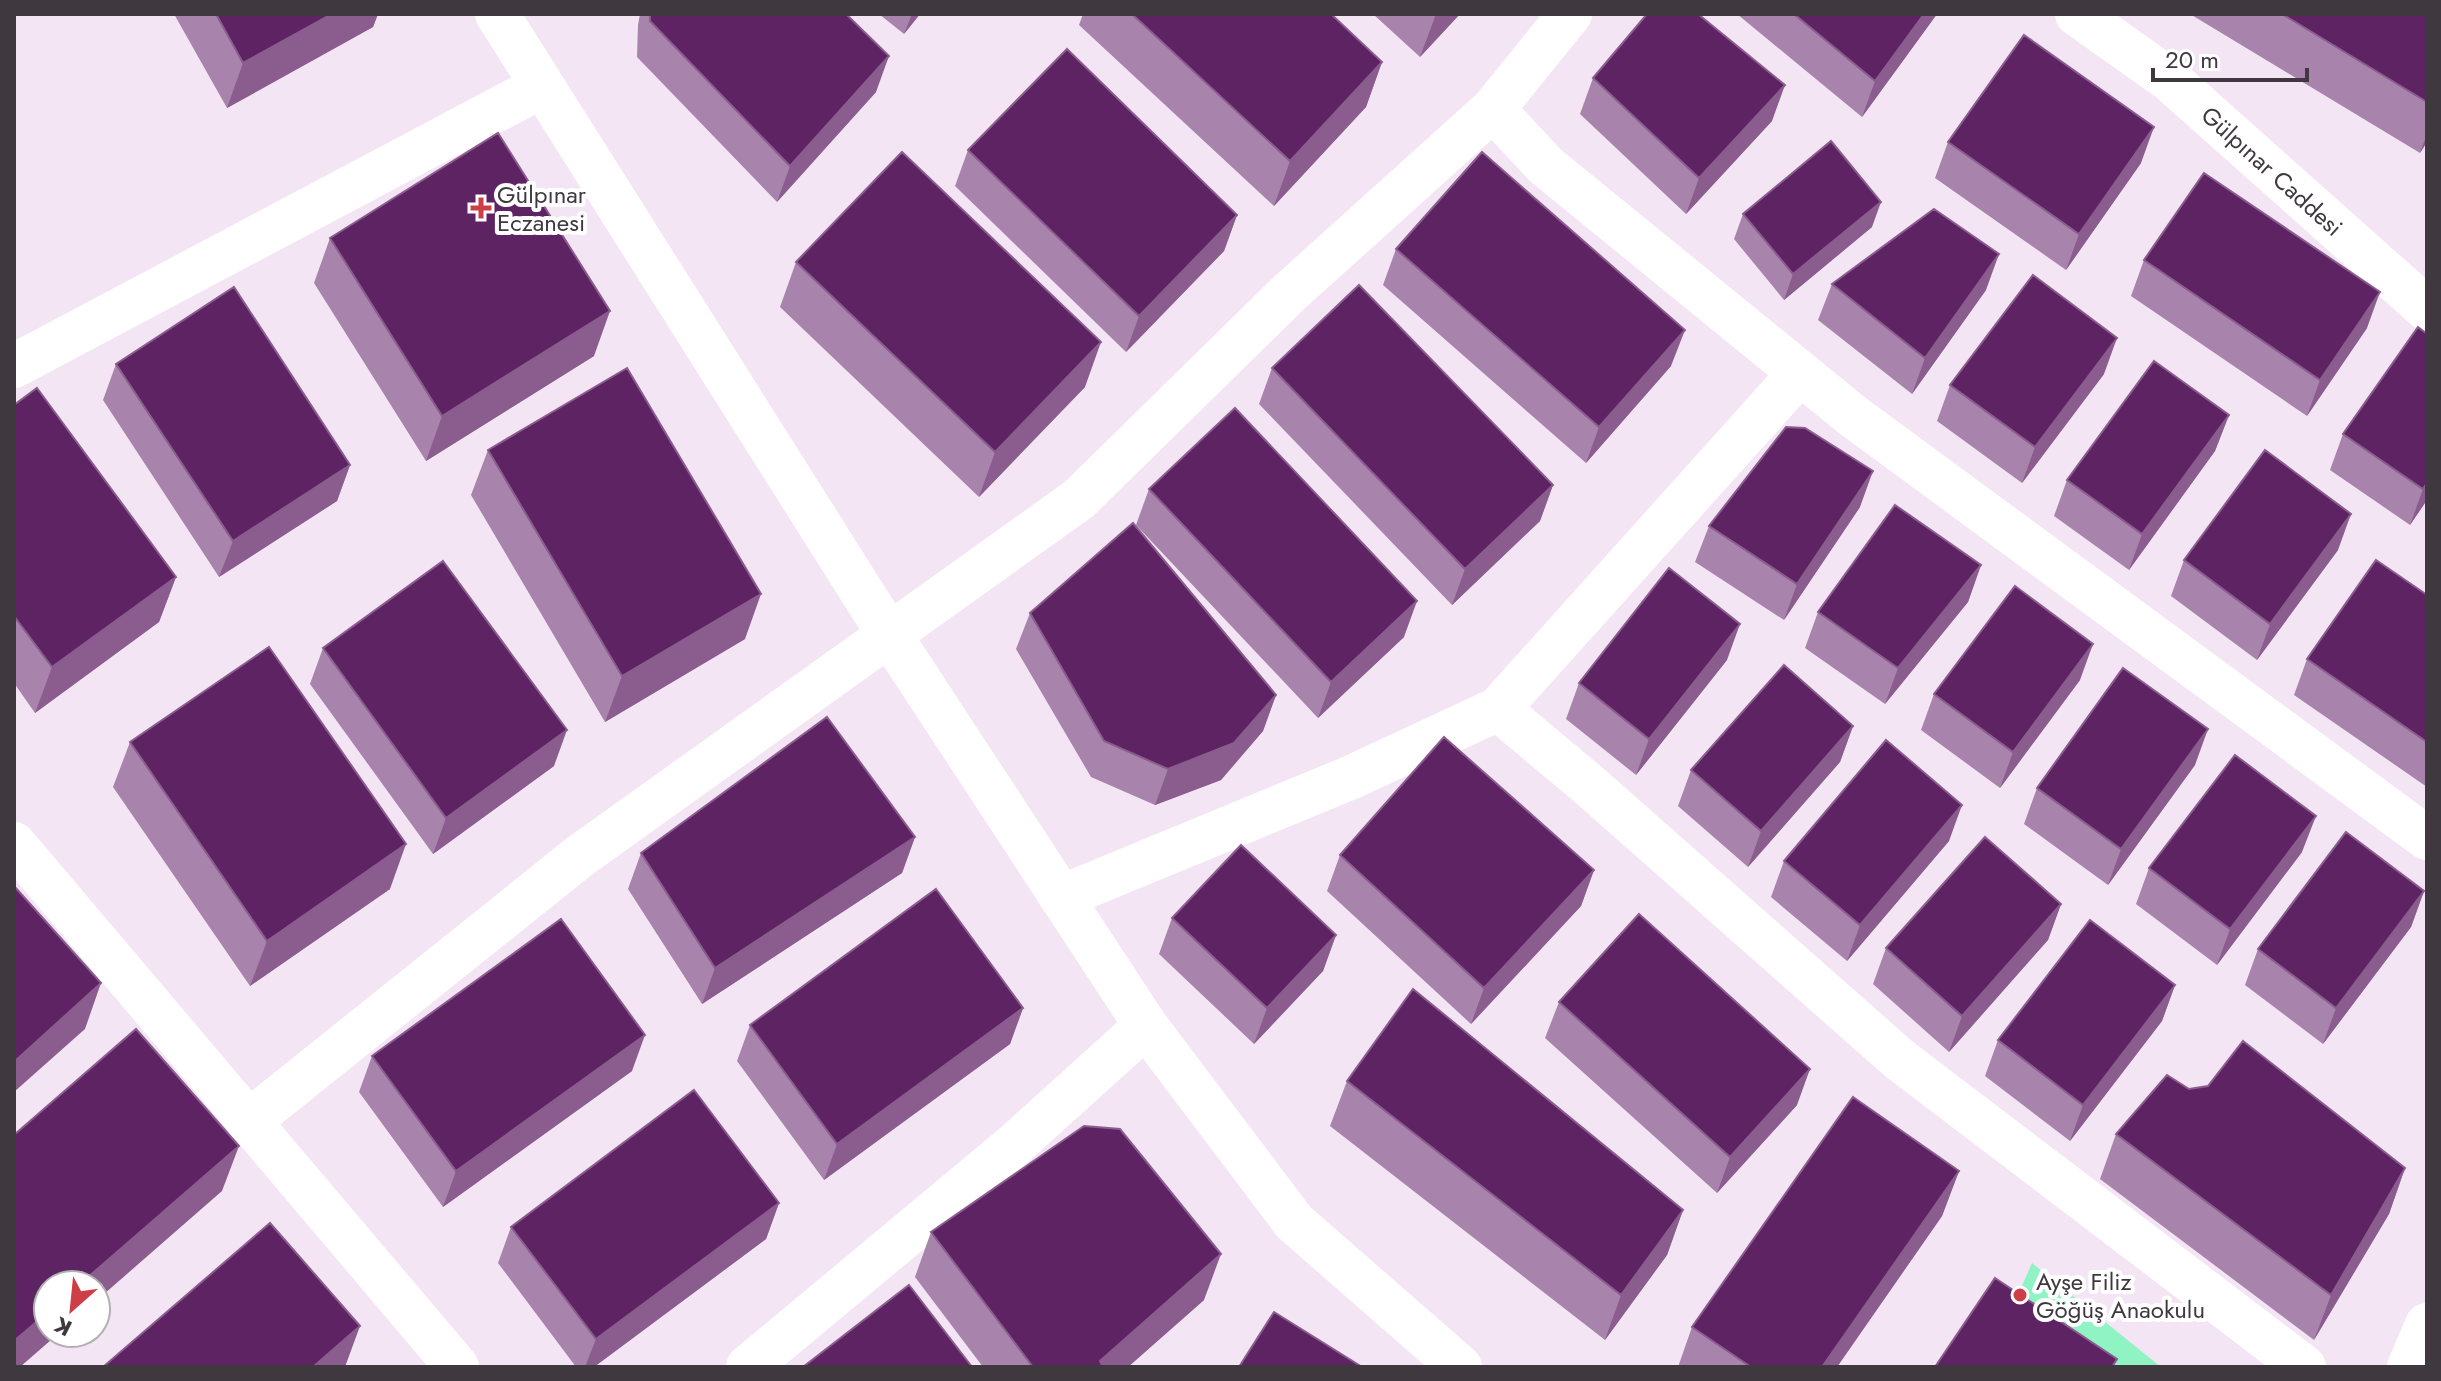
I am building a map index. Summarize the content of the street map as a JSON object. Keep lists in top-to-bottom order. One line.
{"streets":{"street":["Gülpınar Caddesi"]},"places":{"health":["Gülpınar Eczanesi"],"other":["Ayşe Filiz Göğüş Anaokulu"]},"scale_bar":"20 m","north":"bottom left"}
